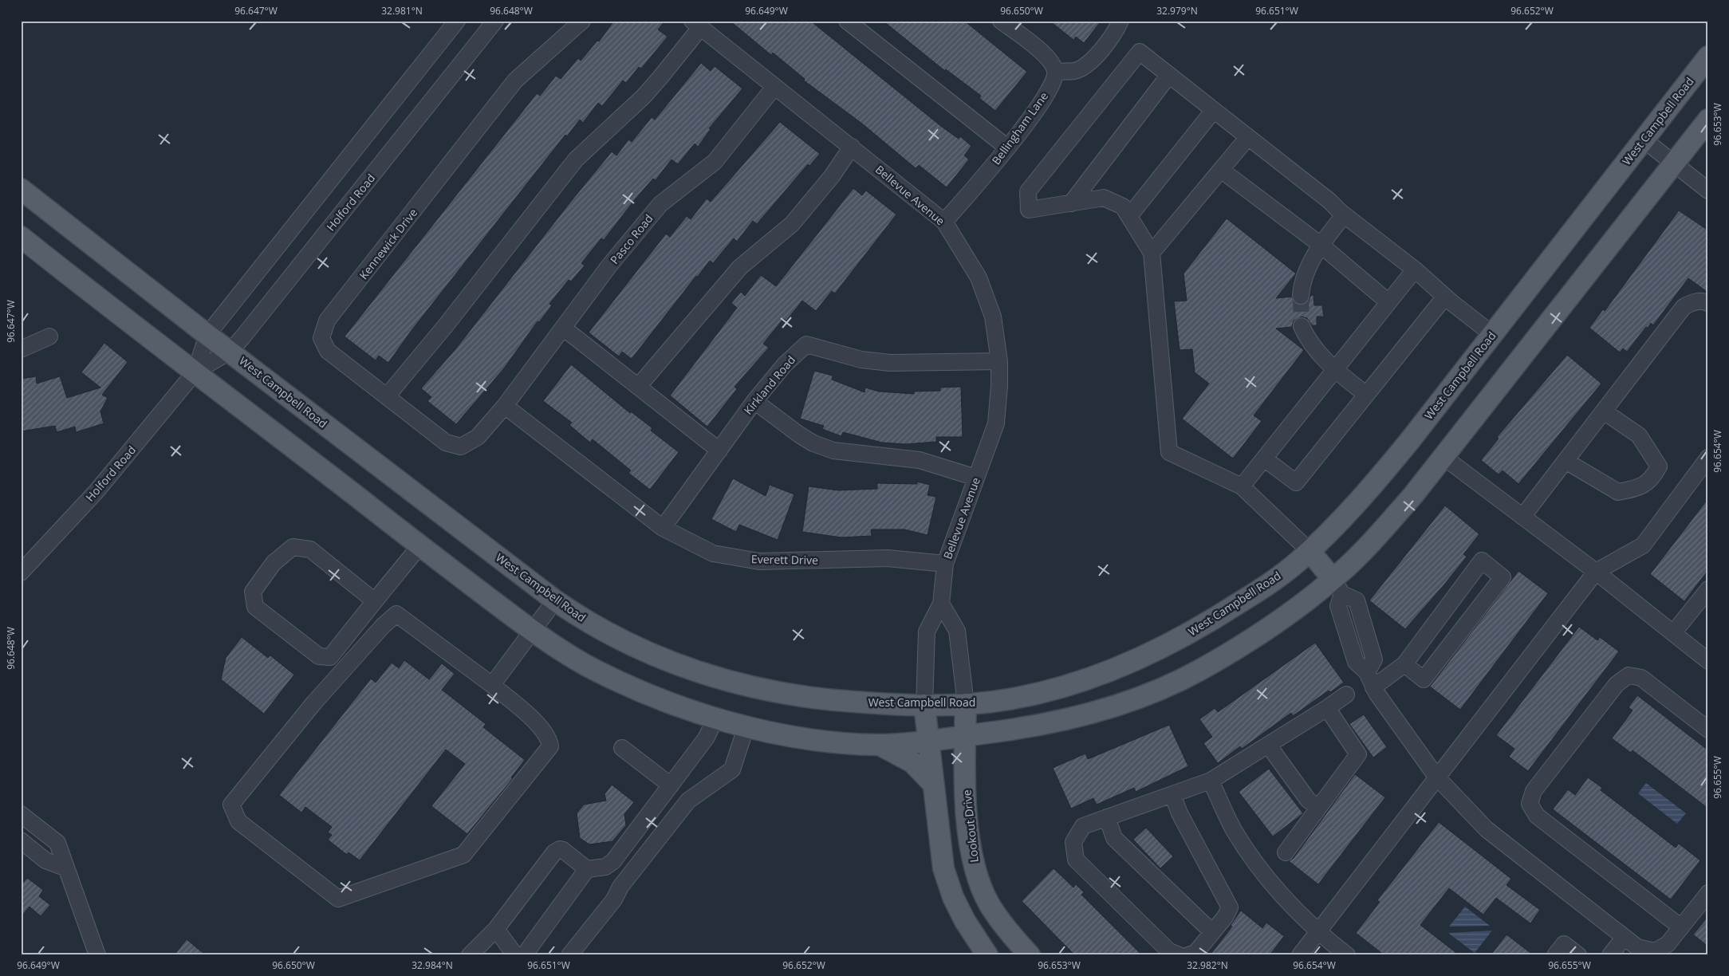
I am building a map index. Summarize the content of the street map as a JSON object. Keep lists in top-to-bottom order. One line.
{"streets":{"main road":["West Campbell Road","Lookout Drive"],"street":["Bellingham Lane","Bellevue Avenue","Holford Road","Pasco Road","Kennewick Drive","Kirkland Road","Everett Drive"]},"crossings":[["West Campbell Road","Bellevue Avenue"],["West Campbell Road","Holford Road"],["West Campbell Road","Lookout Drive"],["Bellingham Lane","Bellevue Avenue"],["Bellevue Avenue","Pasco Road"],["Bellevue Avenue","Kirkland Road"],["Bellevue Avenue","Everett Drive"],["Pasco Road","Kennewick Drive"],["Pasco Road","Everett Drive"],["Kirkland Road","Everett Drive"]],"coordinates":["96.647°W","32.981°N","96.648°W","96.649°W","96.650°W","32.979°N","96.651°W","96.652°W","96.653°W","96.654°W","96.655°W","32.984°N","32.982°N"]}
